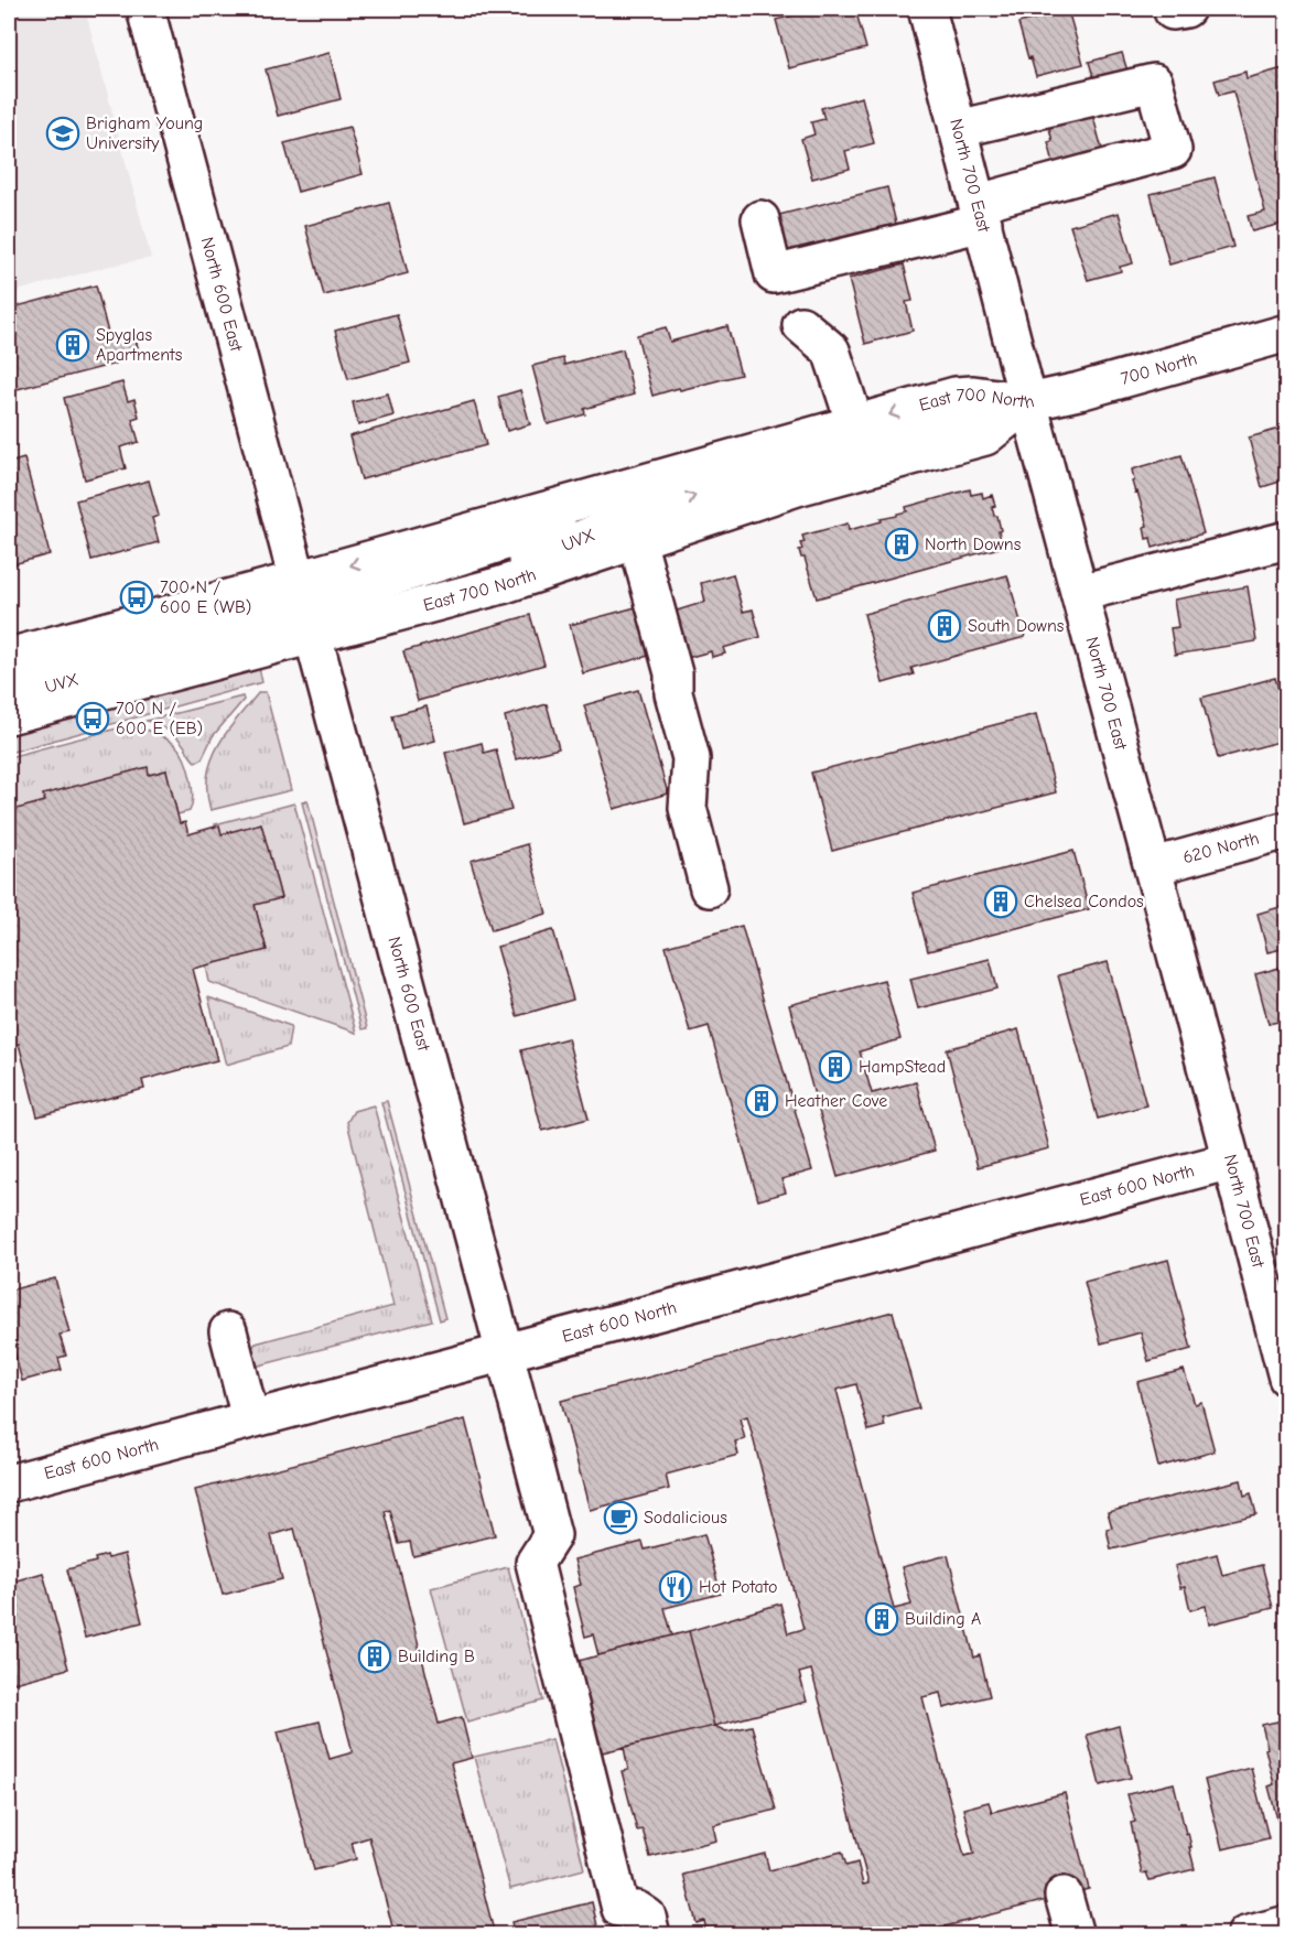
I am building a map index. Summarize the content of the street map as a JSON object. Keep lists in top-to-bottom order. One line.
{"streets":{"street":["North 700 East","North 600 East","700 North","East 700 North","UVX","620 North","East 600 North"]},"crossings":[["North 700 East","700 North"],["North 700 East","East 700 North"],["North 700 East","UVX"],["North 700 East","620 North"],["North 700 East","East 600 North"],["North 600 East","East 700 North"],["North 600 East","East 600 North"],["700 North","East 700 North"],["700 North","UVX"],["East 700 North","UVX"]],"places":{"school or university":["Brigham Young University"],"building":["Spyglas Apartments","North Downs","South Downs","Chelsea Condos","HampStead","Heather Cove","Building A","Building B"],"bus stop":["700 N / 600 E (WB)","700 N / 600 E (EB)"],"cafe":["Sodalicious"],"restaurant":["Hot Potato"]}}
